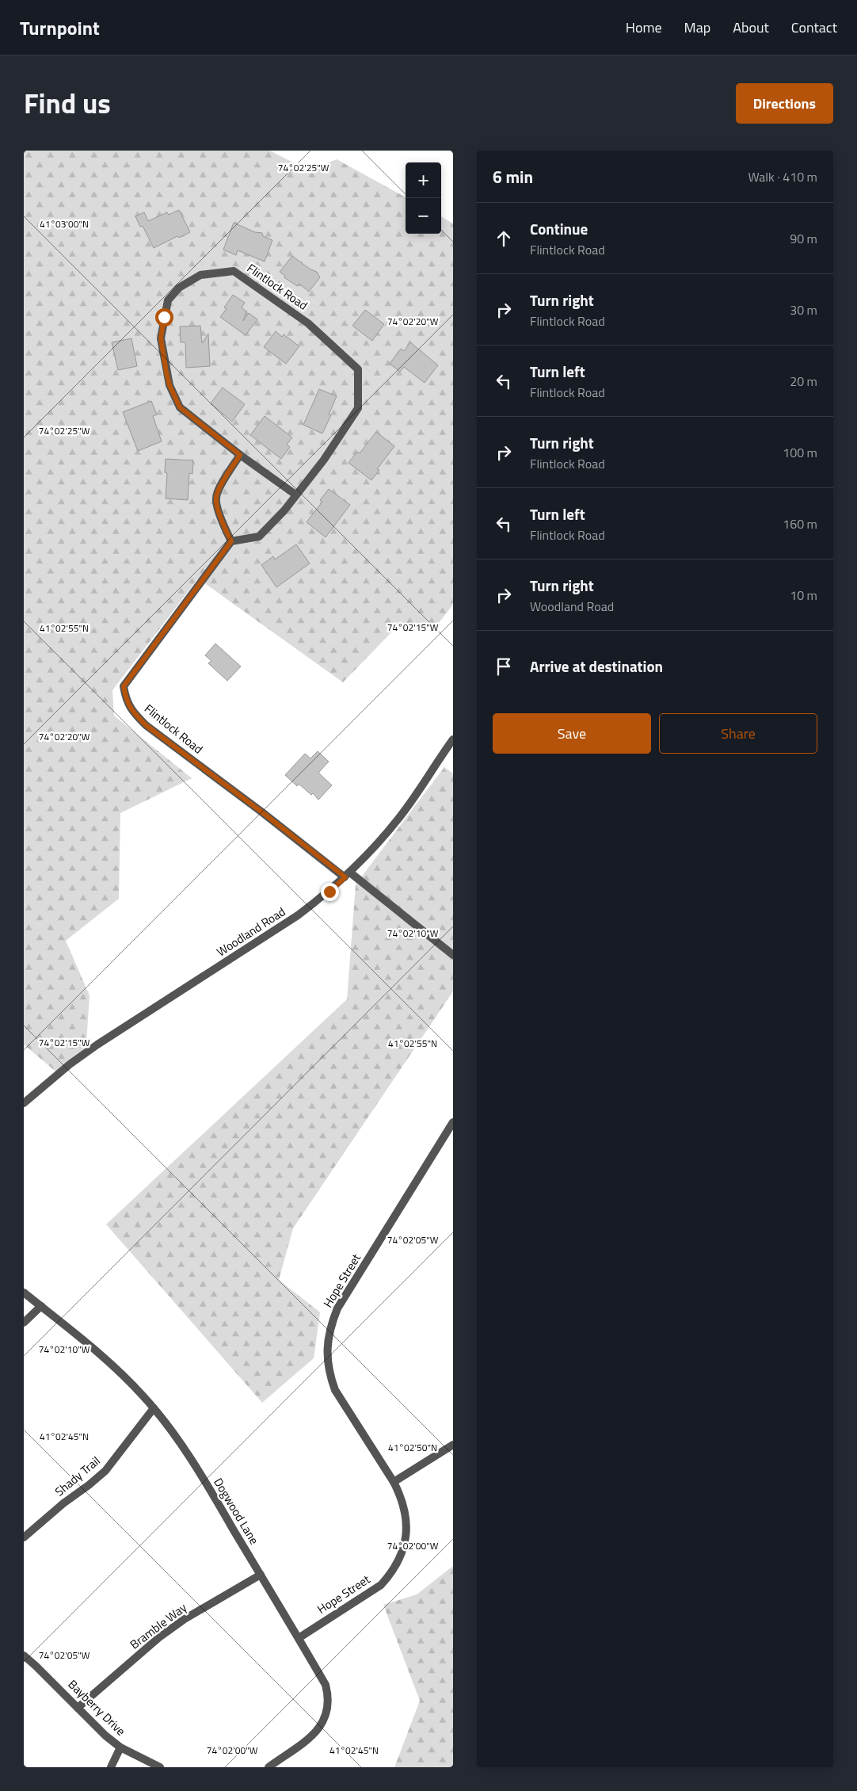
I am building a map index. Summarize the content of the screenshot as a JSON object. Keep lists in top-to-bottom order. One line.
{"streets":{"street":["Flintlock Road","Woodland Road","Hope Street","Shady Trail","Dogwood Lane","Bramble Way","Bayberry Drive"]},"crossings":[["Flintlock Road","Woodland Road"],["Hope Street","Dogwood Lane"],["Shady Trail","Dogwood Lane"],["Dogwood Lane","Bramble Way"],["Bramble Way","Bayberry Drive"]],"page":{"header":"Turnpoint","nav":["Home","Map","About","Contact"],"title":"Find us","buttons":["Directions",["Save","Share"]],"heading":["6 min","Walk · 410 m"],"map_buttons":["+","−"],"list":[["Continue","Flintlock Road","90 m"],["Turn right","Flintlock Road","30 m"],["Turn left","Flintlock Road","20 m"],["Turn right","Flintlock Road","100 m"],["Turn left","Flintlock Road","160 m"],["Turn right","Woodland Road","10 m"],"Arrive at destination"]},"coordinates":["74°02'25\"W","41°03'00\"N","74°02'20\"W","74°02'15\"W","41°02'55\"N","74°02'10\"W","74°02'05\"W","41°02'45\"N","41°02'50\"N","74°02'00\"W"]}
